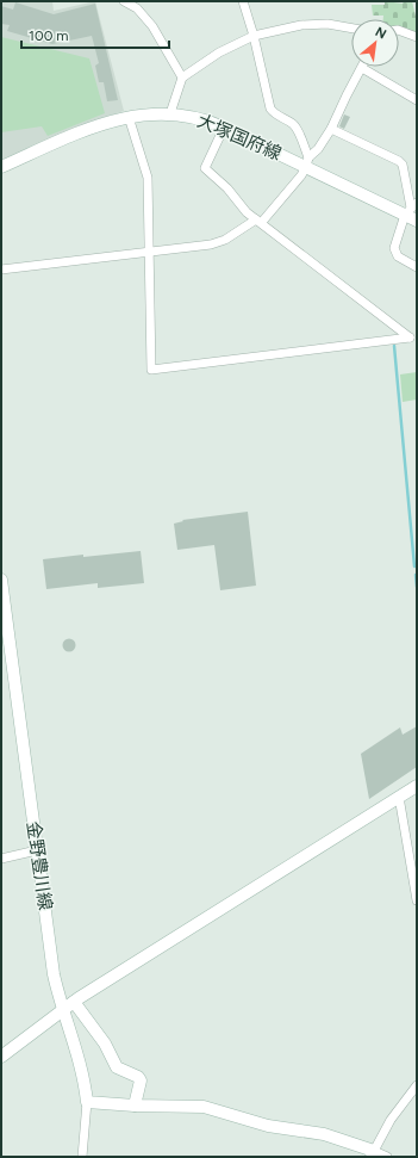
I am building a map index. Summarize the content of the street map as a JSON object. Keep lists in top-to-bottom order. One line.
{"streets":{"main road":["大塚国府線","金野豊川線"]},"scale_bar":"100 m","north":"top right"}
